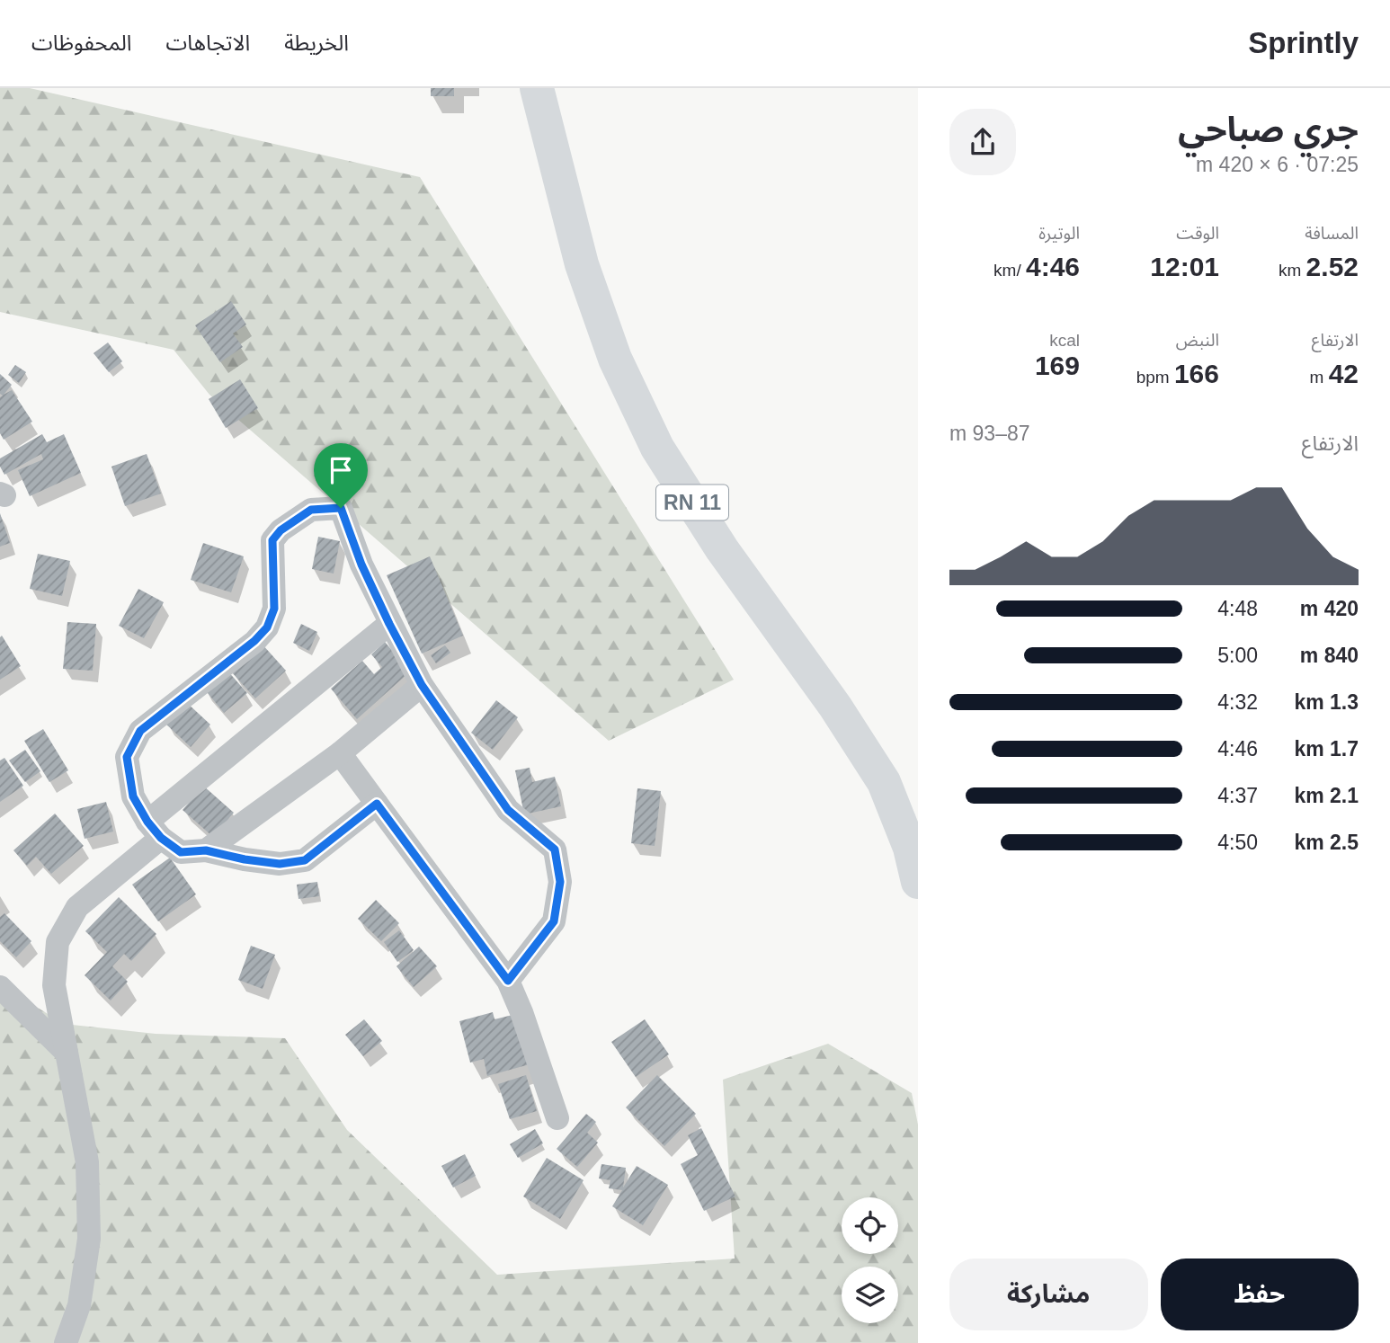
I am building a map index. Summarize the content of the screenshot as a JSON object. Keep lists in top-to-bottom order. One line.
{"streets":{"main road":["RN 11"]},"page":{"header":"Sprintly","nav":["الخريطة","الاتجاهات","المحفوظات"],"heading":["جري صباحي","07:25 · 6 × 420 m"],"stats":[["المسافة","2.52 km"],["الوقت","12:01"],["الوتيرة","4:46 /km"],["الارتفاع","42 m"],["النبض","166 bpm"],["kcal","169"]],"chart":["الارتفاع","87–93 m"],"list":[{"name":"420 m","note":"4:48"},{"name":"840 m","note":"5:00"},{"name":"1.3 km","note":"4:32"},{"name":"1.7 km","note":"4:46"},{"name":"2.1 km","note":"4:37"},{"name":"2.5 km","note":"4:50"}],"buttons":["حفظ","مشاركة"]}}
